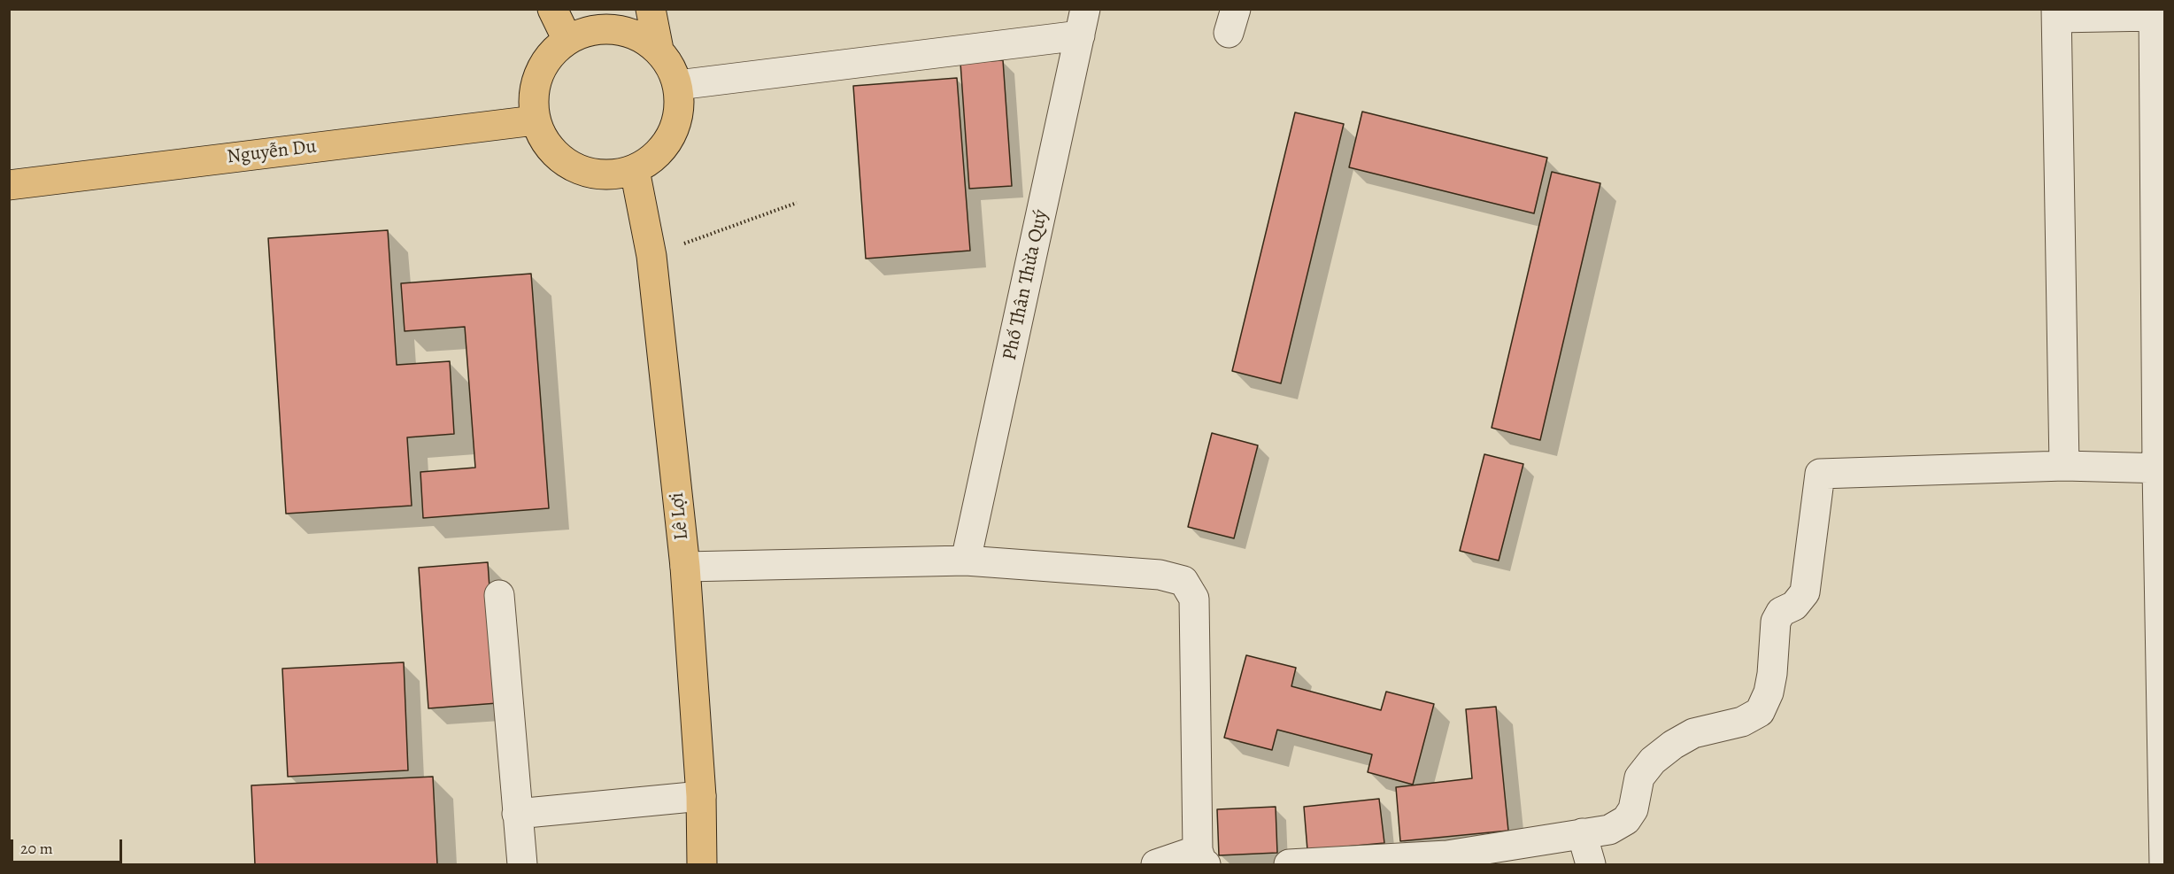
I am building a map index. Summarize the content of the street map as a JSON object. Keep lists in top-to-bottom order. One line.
{"streets":{"main road":["Nguyễn Du","Lê Lợi"],"street":["Phố Thân Thừa Quý"]},"crossings":[["Nguyễn Du","Lê Lợi"]],"scale_bar":"20 m"}
